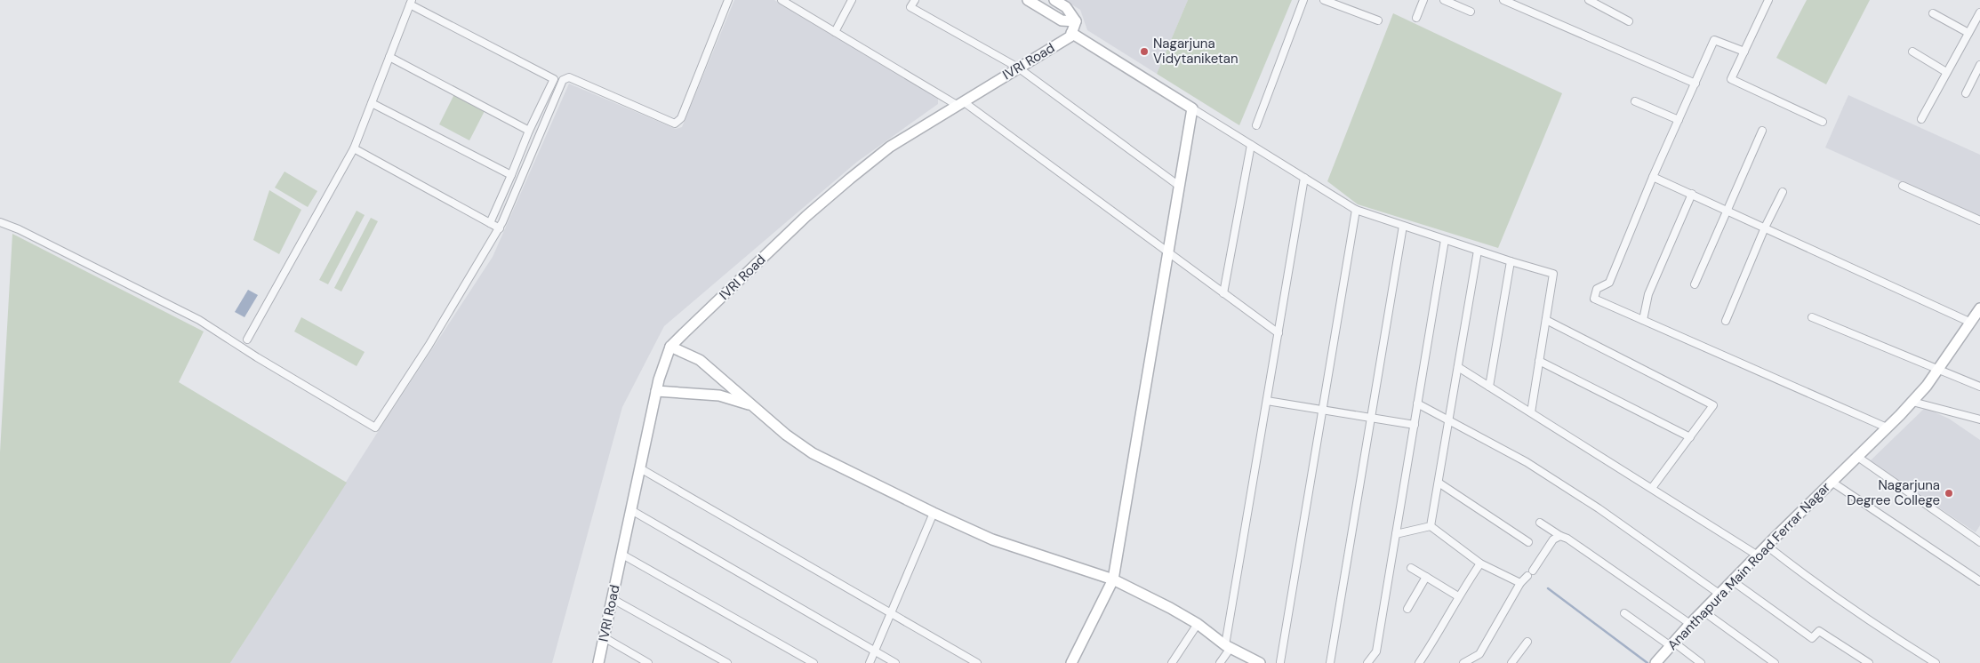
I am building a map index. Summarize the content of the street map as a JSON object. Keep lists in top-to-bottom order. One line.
{"streets":{"street":["IVRI Road","Ananthapura Main Road Ferrar Nagar"]},"places":["Nagarjuna Vidytaniketan","Nagarjuna Degree College"]}
